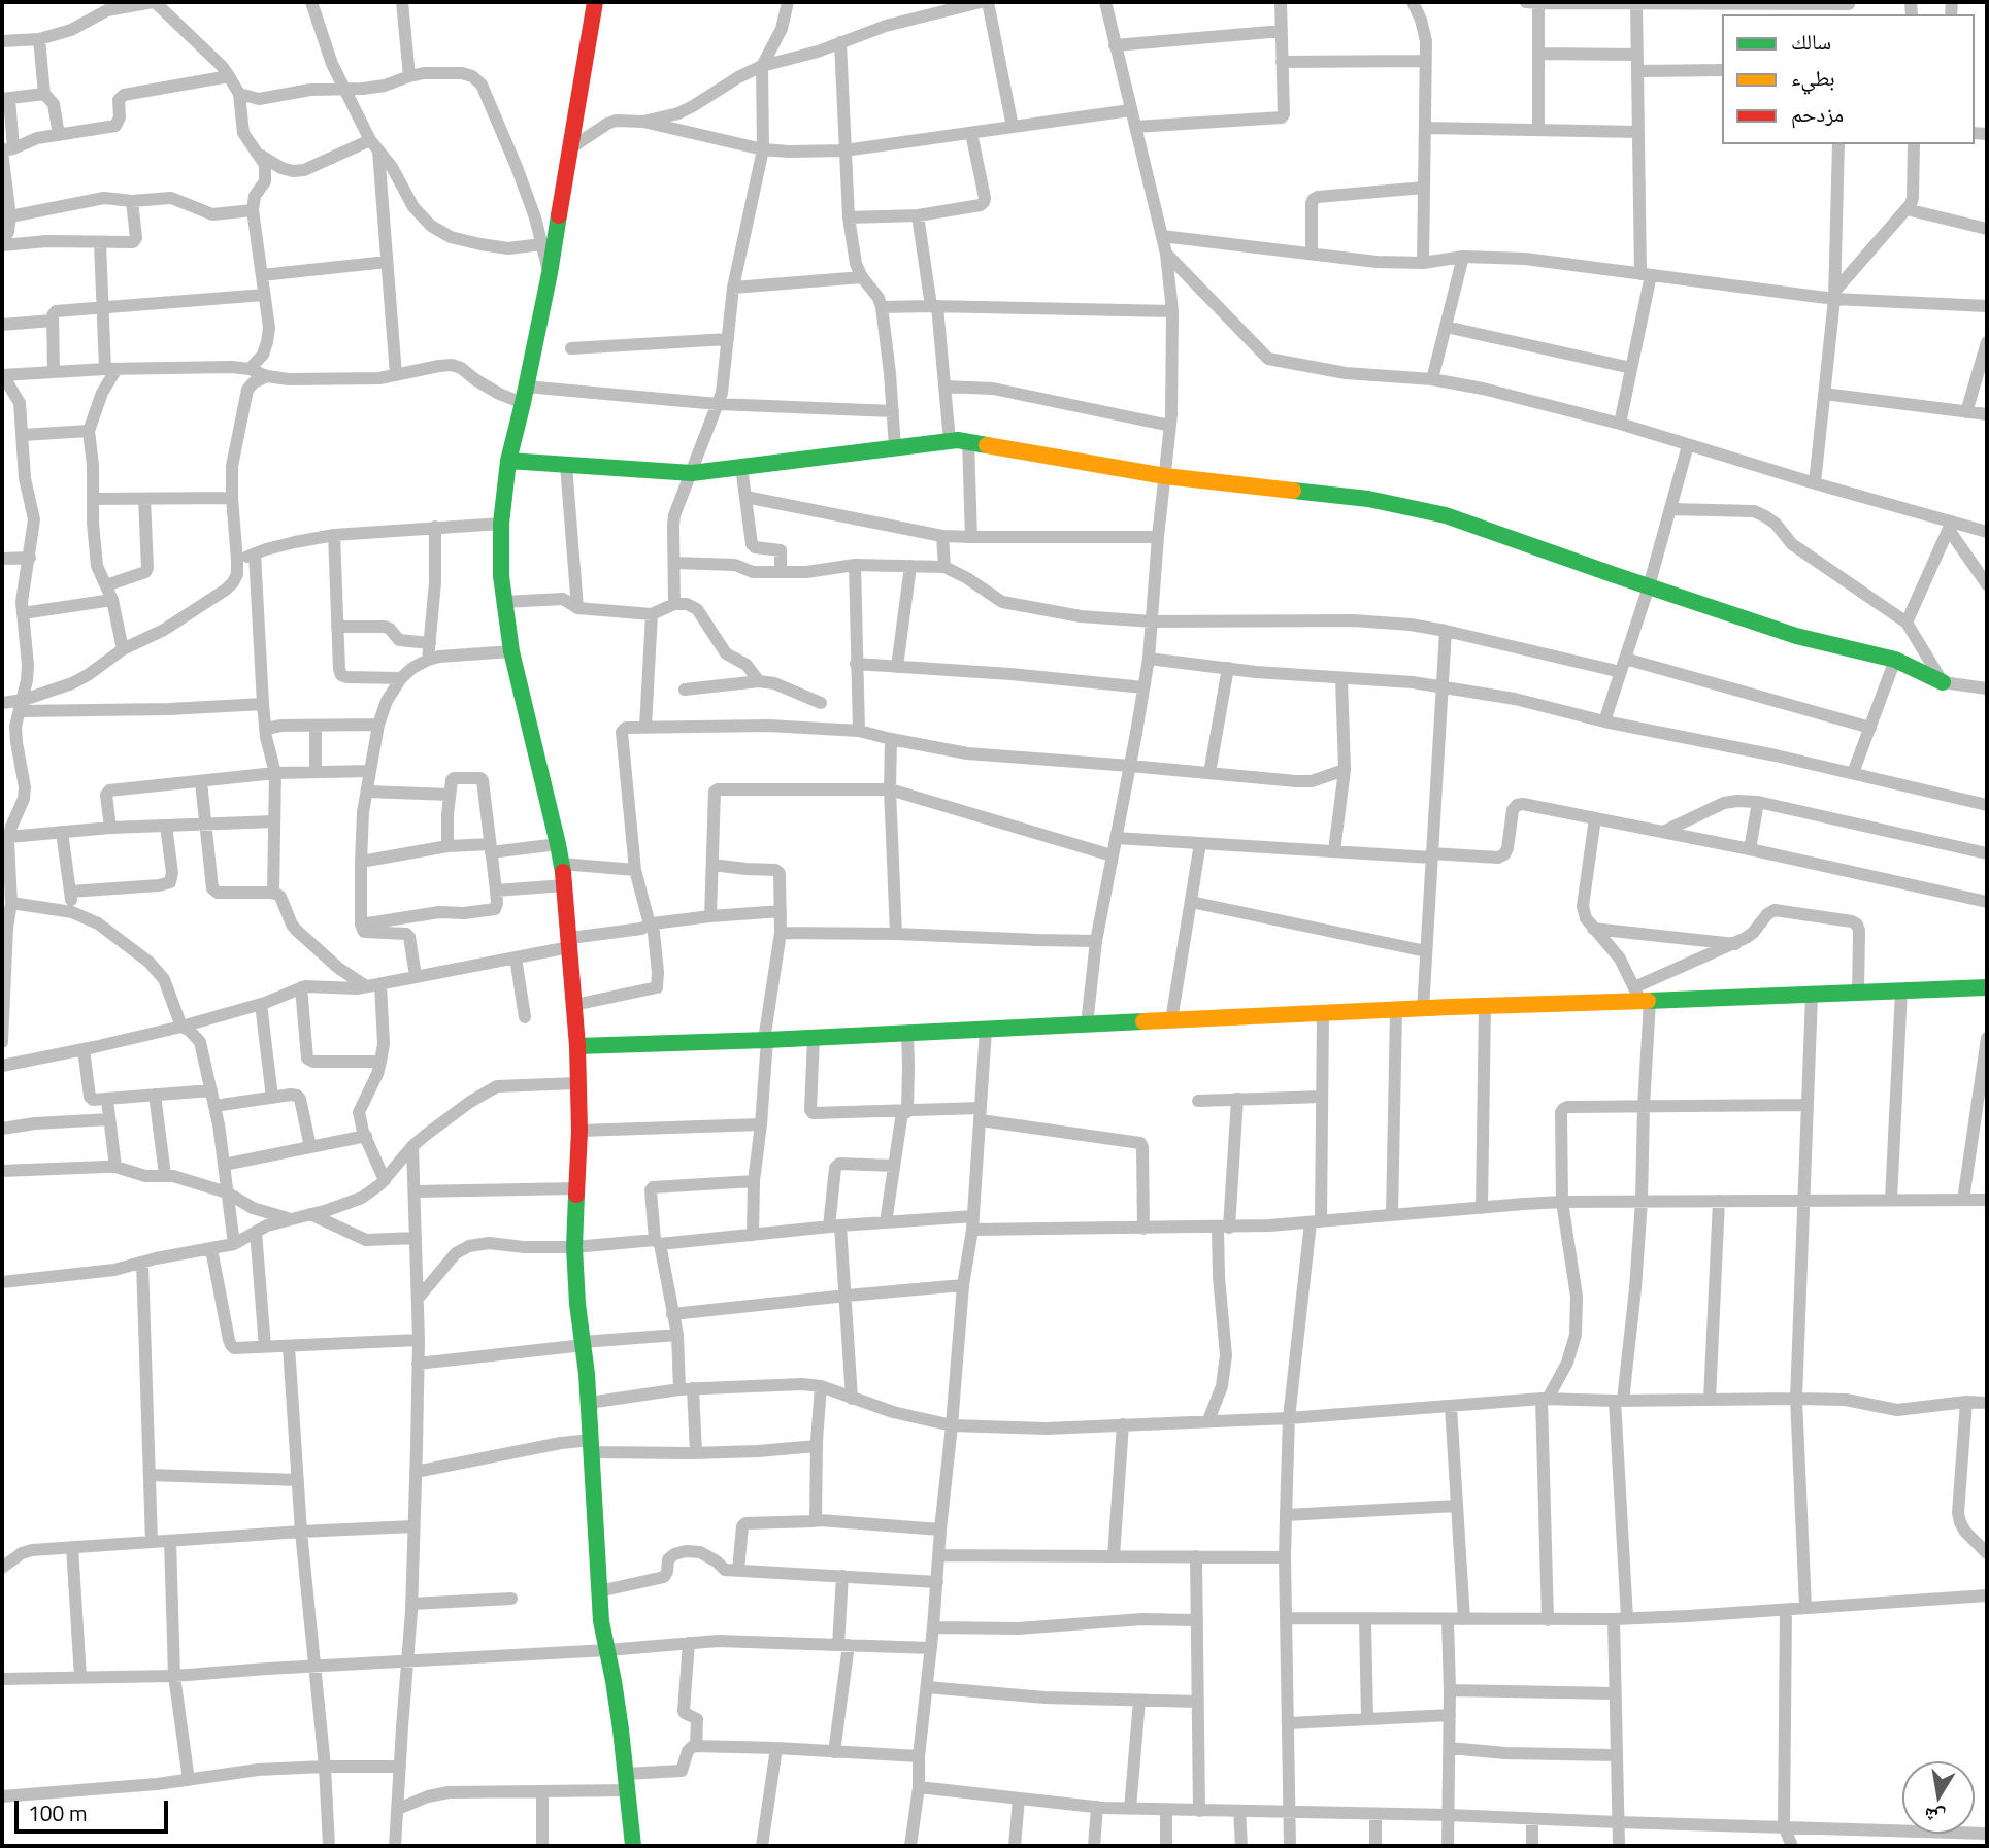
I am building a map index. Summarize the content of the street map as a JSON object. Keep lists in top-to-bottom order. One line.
{"legend":["سالك","بطيء","مزدحم"],"scale_bar":"100 m","north":"bottom"}
